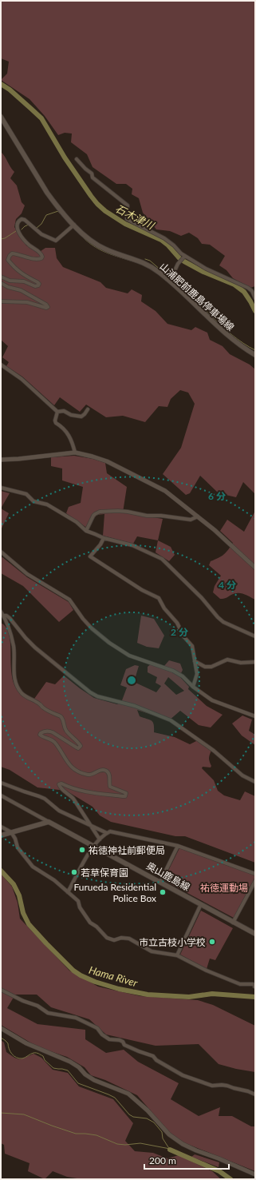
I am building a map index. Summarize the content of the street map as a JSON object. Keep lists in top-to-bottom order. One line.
{"streets":{"main road":["山浦肥前鹿島停車場線","奥山鹿島線"]},"water":["石木津川","Hama River"],"parks":["祐徳運動場"],"places":["祐徳神社前郵便局","若草保育園","Furueda Residential Police Box","市立古枝小学校"],"scale_bar":"200 m","rings":["6 分","4 分","2 分"]}
